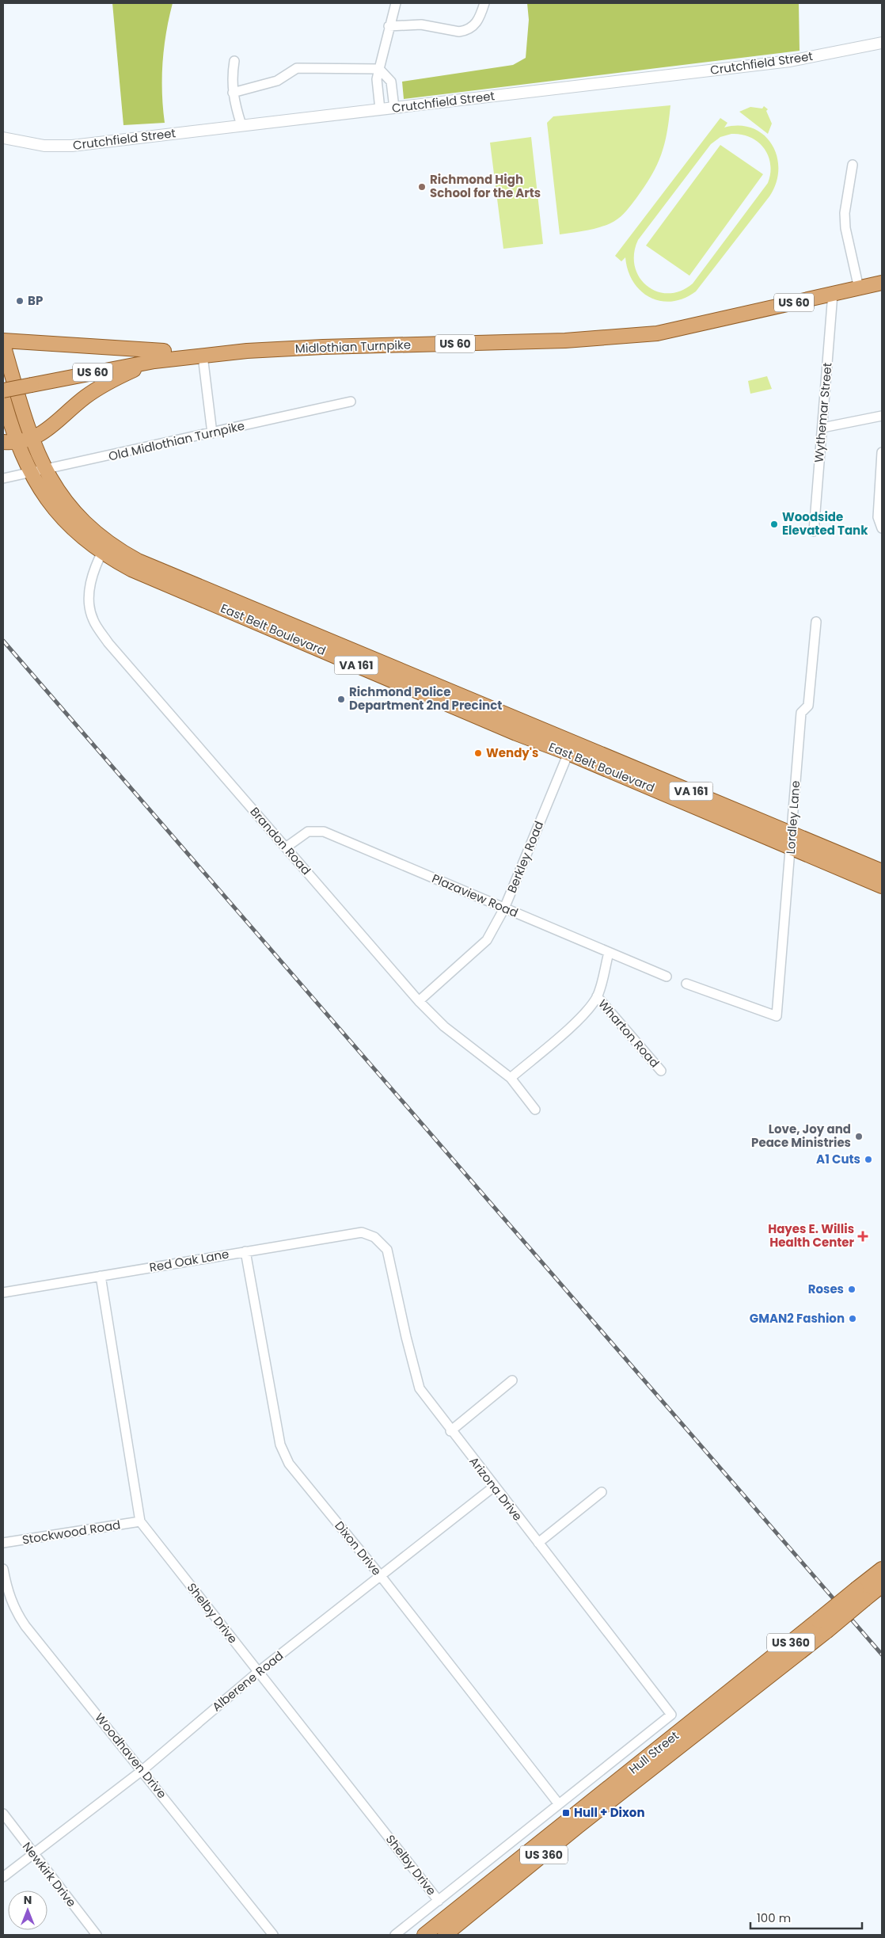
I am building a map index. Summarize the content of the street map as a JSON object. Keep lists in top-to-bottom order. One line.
{"streets":{"main road":["US 60","Midlothian Turnpike","East Belt Boulevard","VA 161","US 360","Hull Street"],"street":["Crutchfield Street","Wythemar Street","Old Midlothian Turnpike","Lordley Lane","Brandon Road","Berkley Road","Plazaview Road","Wharton Road","Red Oak Lane","Arizona Drive","Stockwood Road","Dixon Drive","Shelby Drive","Alberene Road","Woodhaven Drive","Newkirk Drive"]},"crossings":[["Midlothian Turnpike","Wythemar Street"],["Midlothian Turnpike","East Belt Boulevard"],["Midlothian Turnpike","VA 161"],["Old Midlothian Turnpike","East Belt Boulevard"],["East Belt Boulevard","VA 161"],["East Belt Boulevard","Lordley Lane"],["East Belt Boulevard","Brandon Road"],["East Belt Boulevard","Berkley Road"],["Brandon Road","Berkley Road"],["Brandon Road","Plazaview Road"],["Berkley Road","Plazaview Road"],["Red Oak Lane","Arizona Drive"],["Red Oak Lane","Dixon Drive"],["Red Oak Lane","Shelby Drive"],["Arizona Drive","Dixon Drive"],["Arizona Drive","Alberene Road"],["Stockwood Road","Shelby Drive"],["Dixon Drive","Alberene Road"],["Shelby Drive","Alberene Road"],["Alberene Road","Woodhaven Drive"],["Alberene Road","Newkirk Drive"]],"places":{"other":["Richmond High School for the Arts","BP","Woodside Elevated Tank","Richmond Police Department 2nd Precinct","Wendy's","Love, Joy and Peace Ministries","A1 Cuts","Roses","GMAN2 Fashion"],"health":["Hayes E. Willis Health Center"],"transit":["Hull + Dixon"]},"scale_bar":"100 m","north":"top"}
